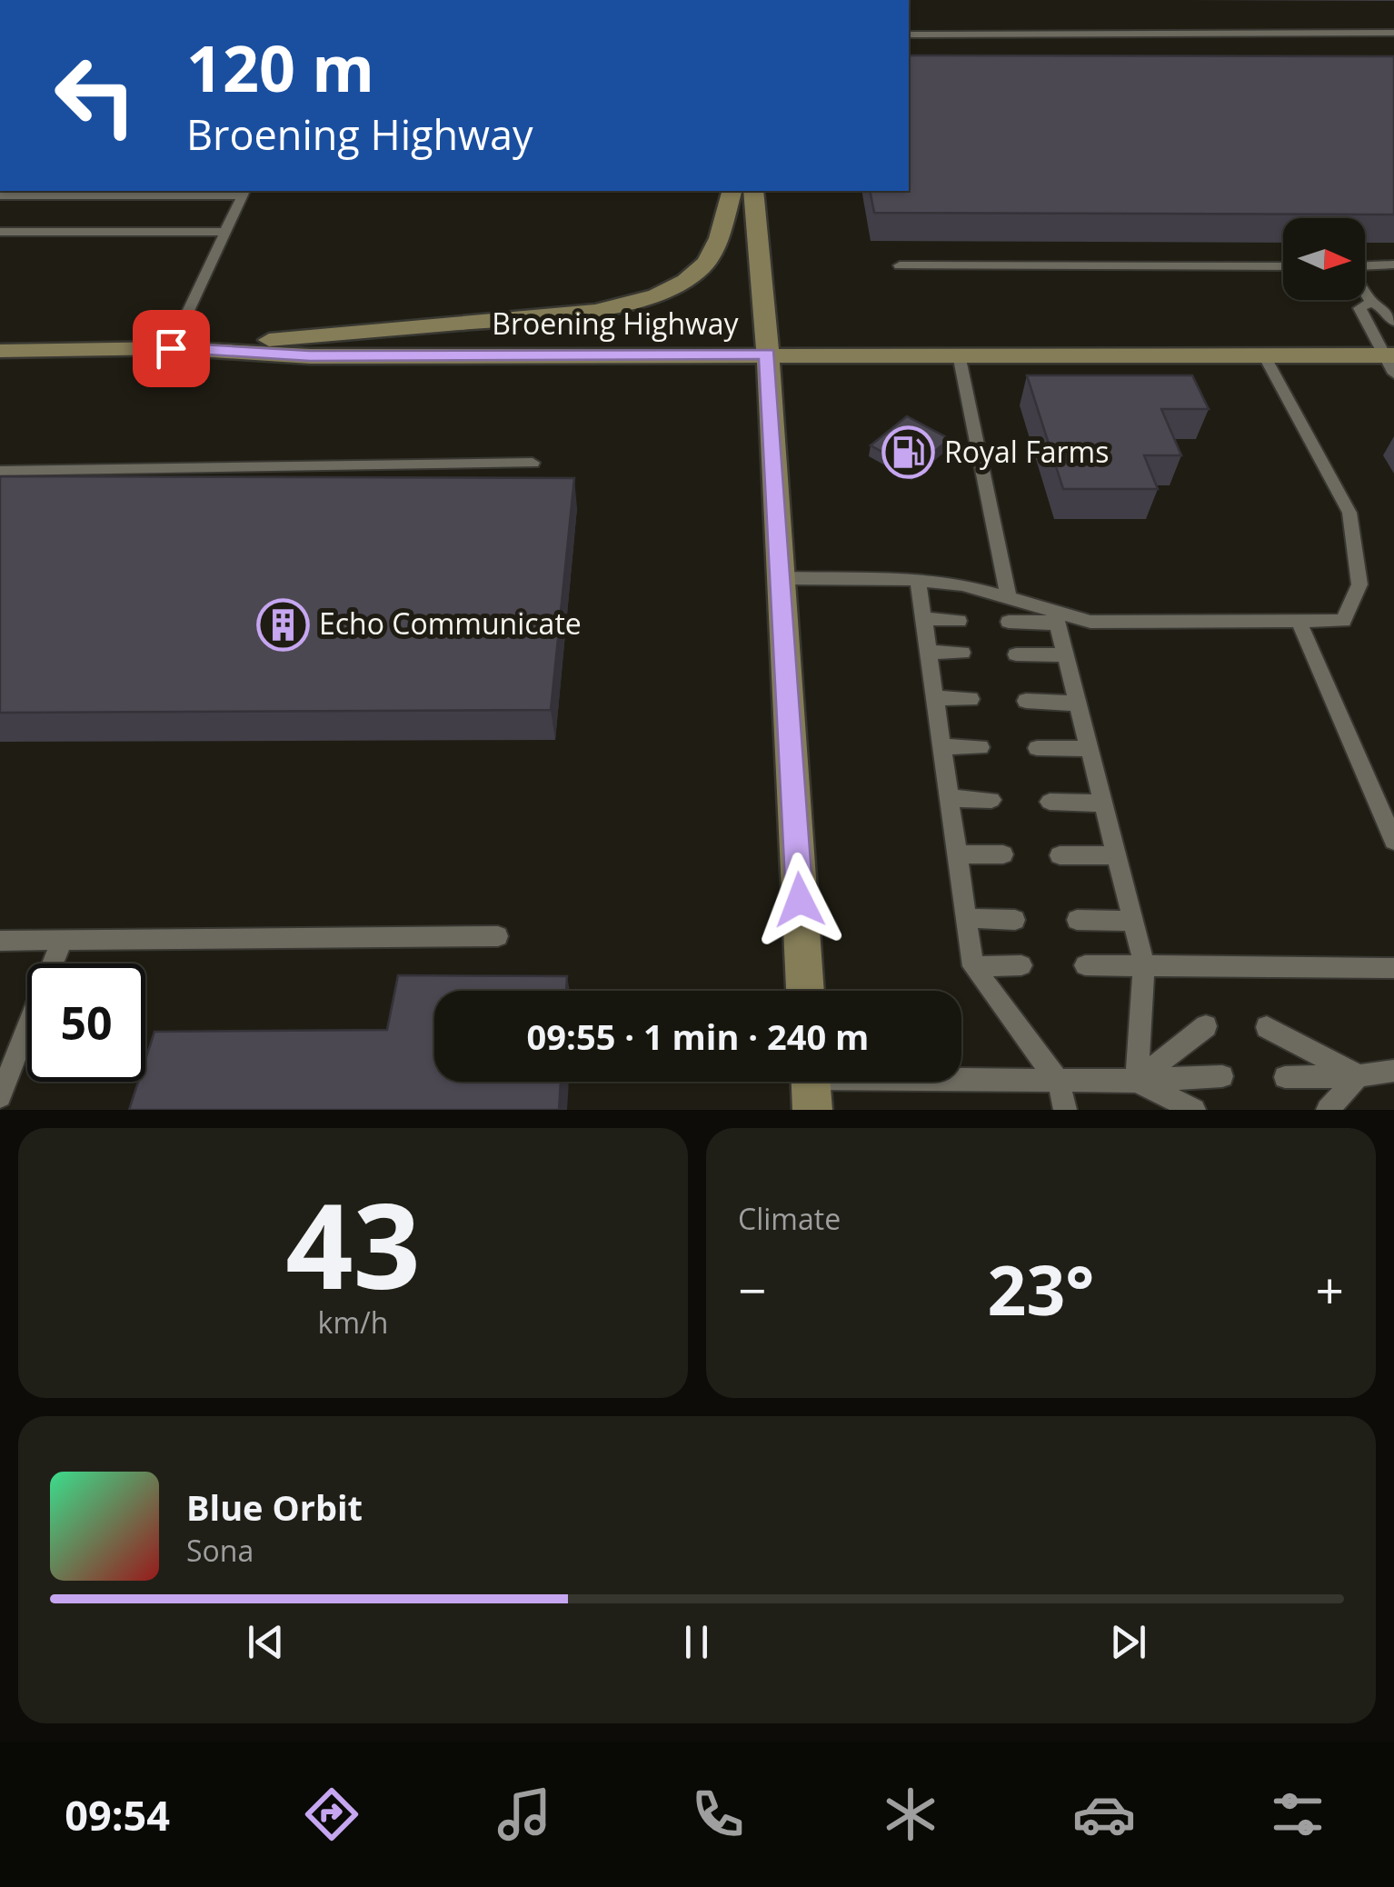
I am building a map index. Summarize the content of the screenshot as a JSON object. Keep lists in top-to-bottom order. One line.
{"streets":{"main road":["Broening Highway"]},"places":{"fuel station":["Royal Farms"],"building":["Echo Communicate"]},"north":"right","page":{"turn":["120 m","Broening Highway"],"limit":"50","trip":"09:55 · 1 min · 240 m","tile":[["43","km/h"],"Climate"],"heat":["−","23°","+"],"song":["Blue Orbit","Sona"],"tabs":"09:54"}}
